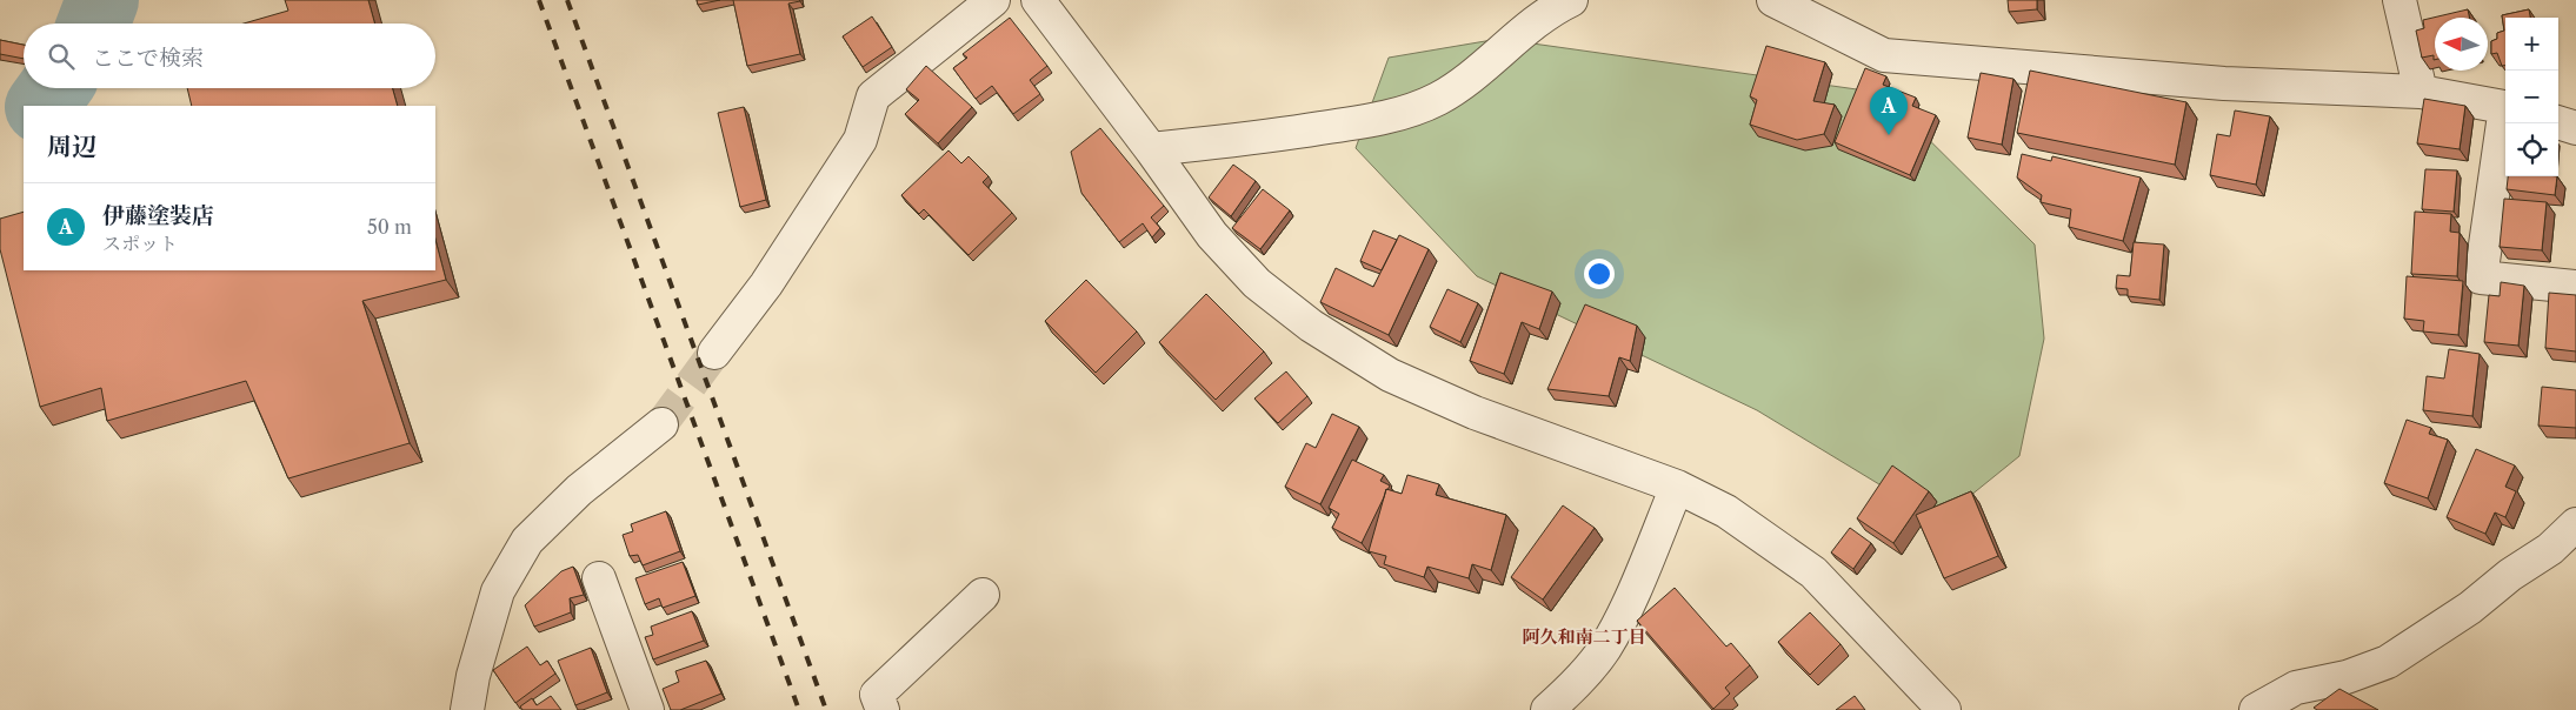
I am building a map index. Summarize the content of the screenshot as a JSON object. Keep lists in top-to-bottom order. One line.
{"districts":["阿久和南二丁目"],"north":"left","page":{"map_buttons":["+","−"],"search":"ここで検索","pins":"A","heading":"周辺","list":[{"mark":"A","name":"伊藤塗装店","note":"スポット","value":"50 m"}]}}
